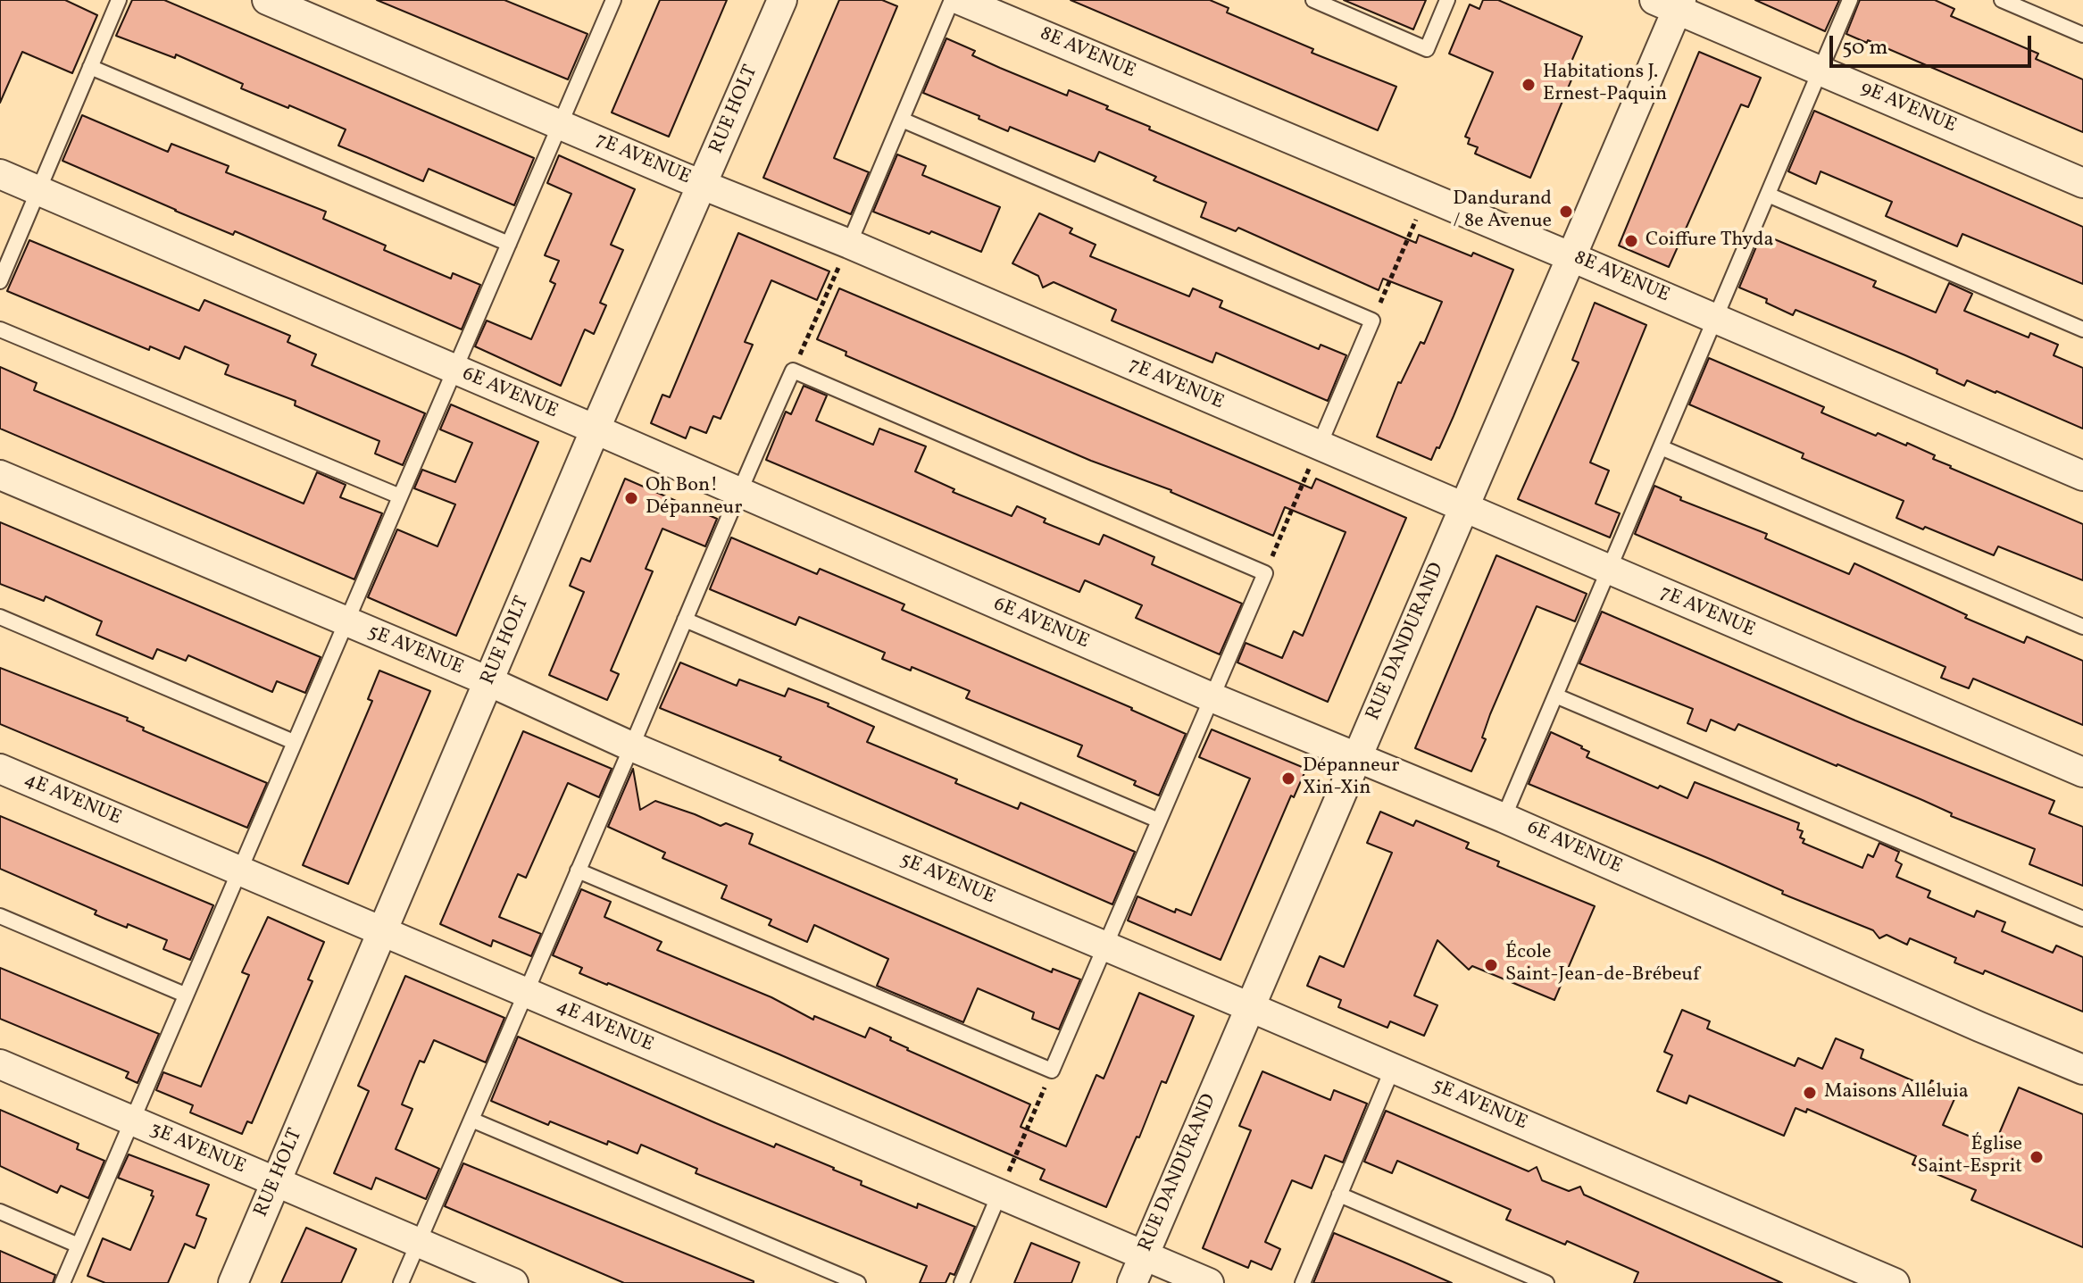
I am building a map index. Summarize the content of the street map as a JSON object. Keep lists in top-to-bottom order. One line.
{"streets":{"street":["8E AVENUE","9E AVENUE","RUE HOLT","7E AVENUE","6E AVENUE","RUE DANDURAND","5E AVENUE","4E AVENUE","3E AVENUE"]},"crossings":[["8E AVENUE","RUE DANDURAND"],["9E AVENUE","RUE DANDURAND"],["RUE HOLT","7E AVENUE"],["RUE HOLT","6E AVENUE"],["RUE HOLT","5E AVENUE"],["RUE HOLT","4E AVENUE"],["RUE HOLT","3E AVENUE"],["7E AVENUE","RUE DANDURAND"],["6E AVENUE","RUE DANDURAND"],["RUE DANDURAND","5E AVENUE"],["RUE DANDURAND","4E AVENUE"]],"places":["Habitations J. Ernest-Paquin","Dandurand / 8e Avenue","Coiffure Thyda","Oh Bon! Dépanneur","Dépanneur Xin-Xin","École Saint-Jean-de-Brébeuf","Maisons Alleluia","Église Saint-Esprit"],"scale_bar":"50 m"}
